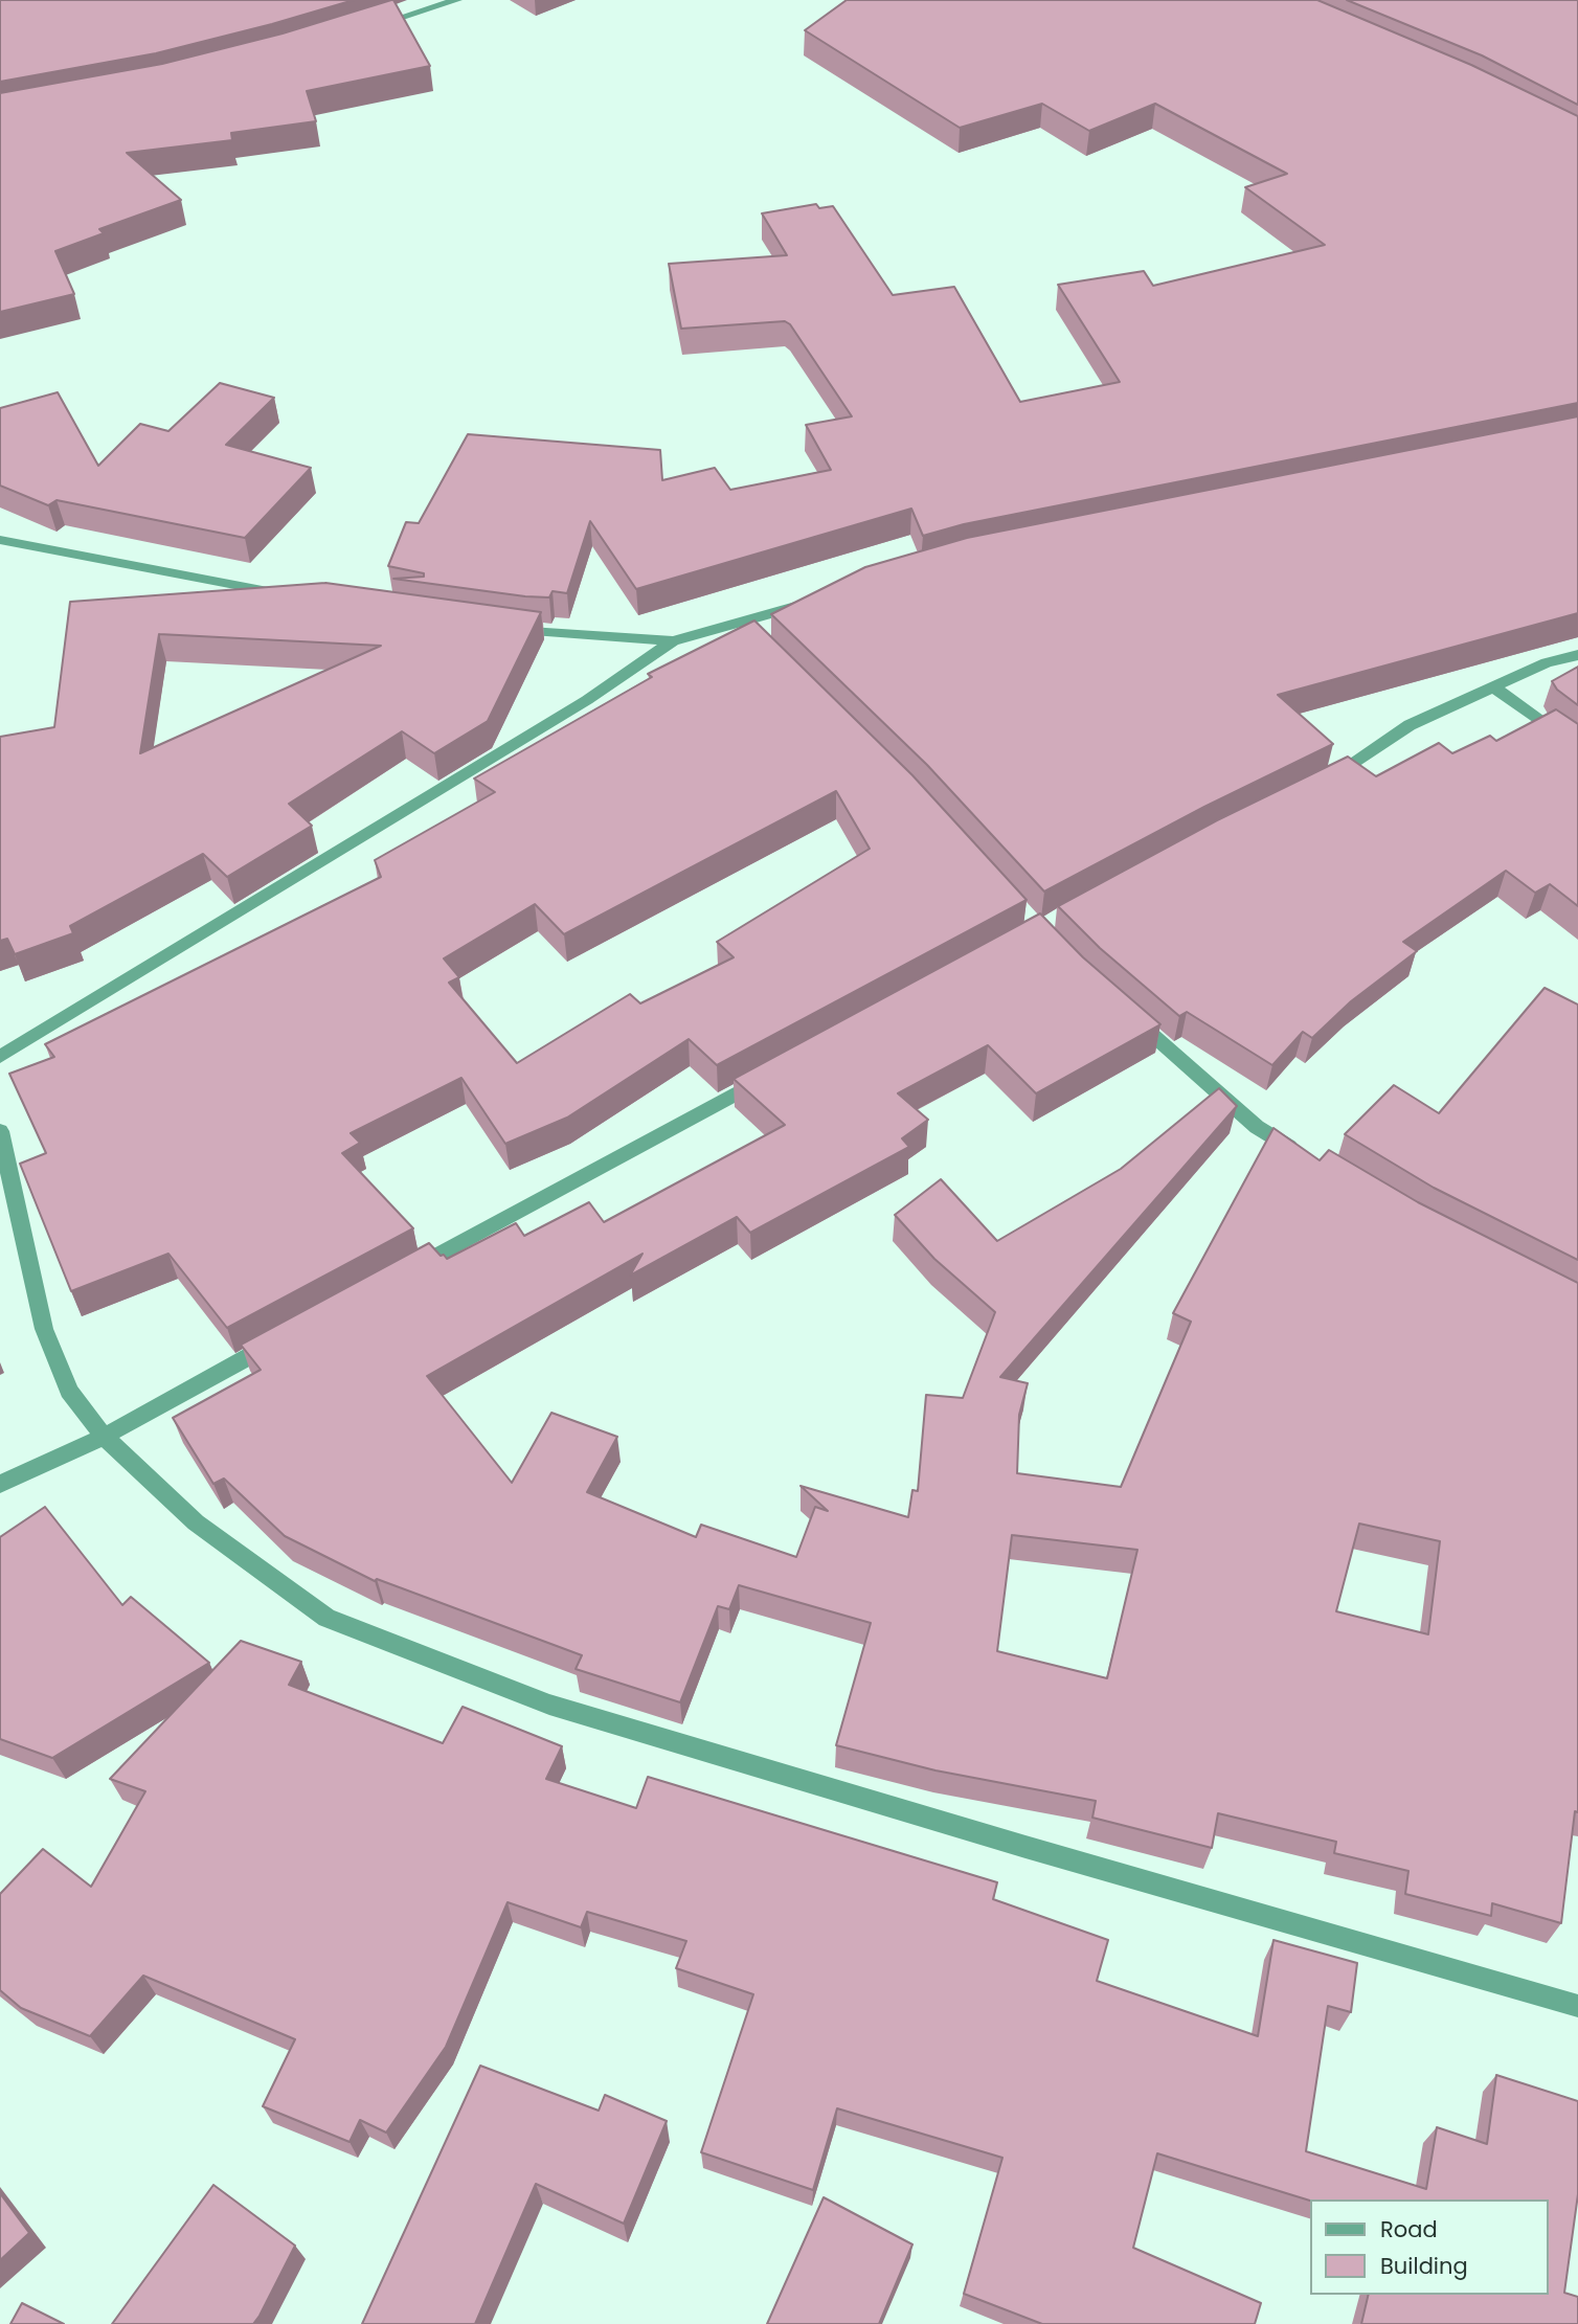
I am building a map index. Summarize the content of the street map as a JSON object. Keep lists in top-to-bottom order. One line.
{"legend":["Road","Building"]}
